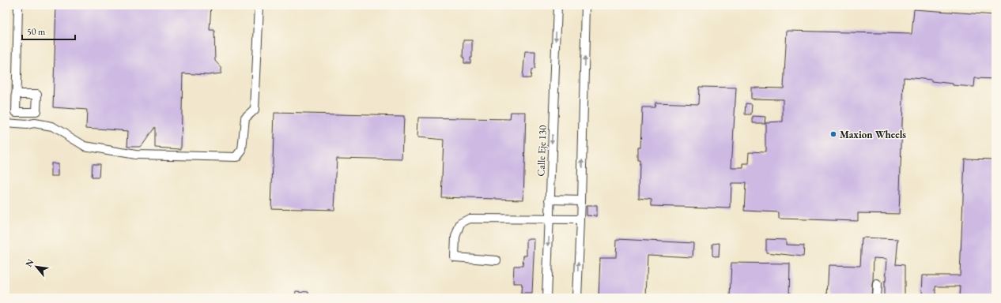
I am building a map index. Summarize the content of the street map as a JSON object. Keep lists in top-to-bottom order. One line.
{"streets":{"street":["Calle Eje 130"]},"places":["Maxion Wheels"],"scale_bar":"50 m","north":"top left"}
